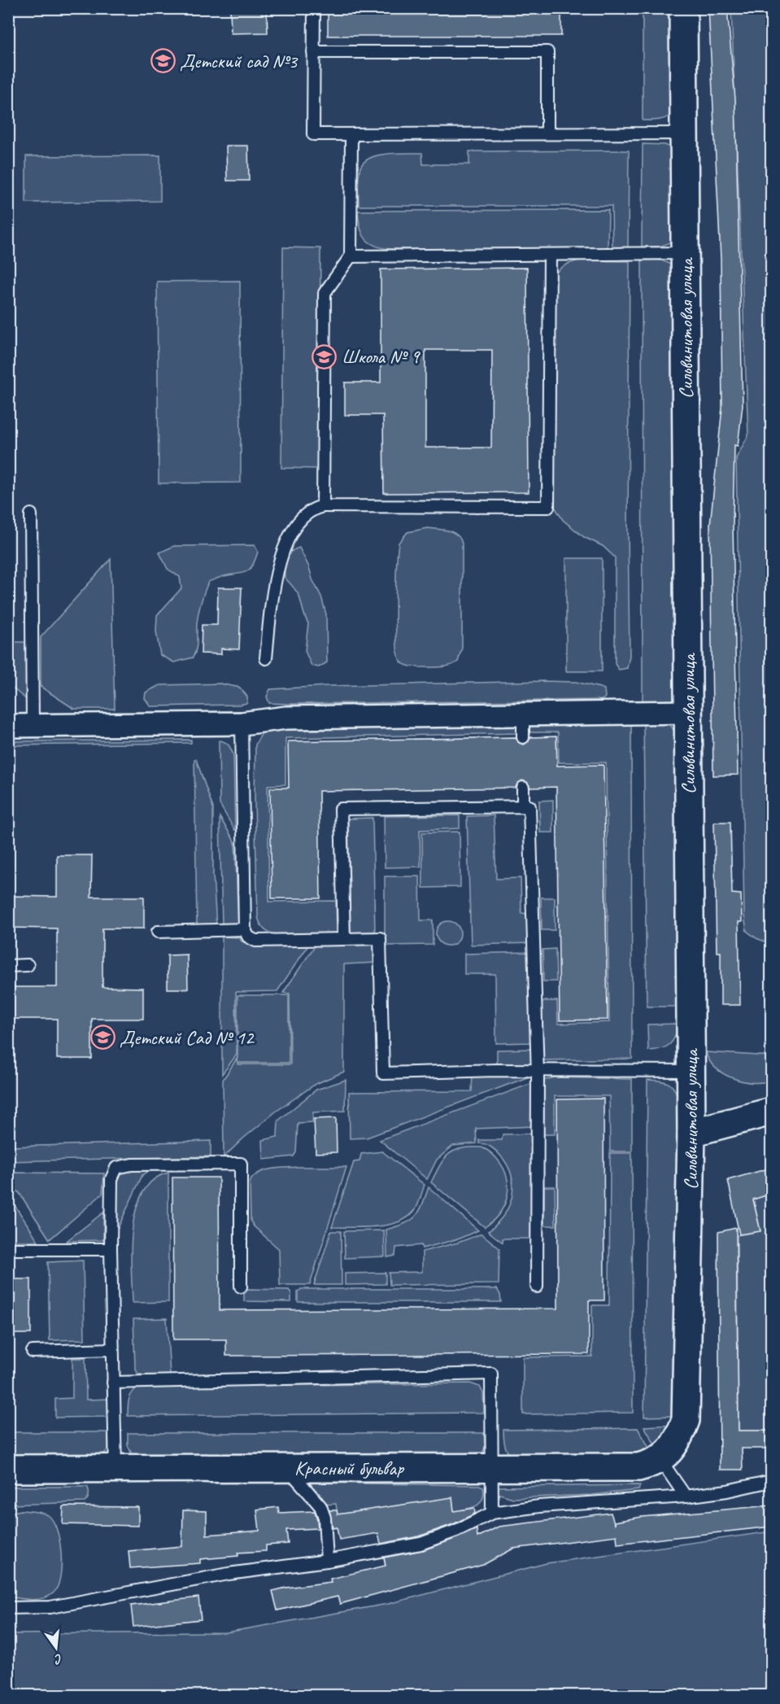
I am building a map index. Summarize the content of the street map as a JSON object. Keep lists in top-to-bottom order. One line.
{"streets":{"street":["Сильвинитовая улица","Красный бульвар"]},"crossings":[["Сильвинитовая улица","Красный бульвар"]],"places":{"school or university":["Детский сад №3","Школа № 9","Детский Сад № 12"]},"north":"bottom"}
